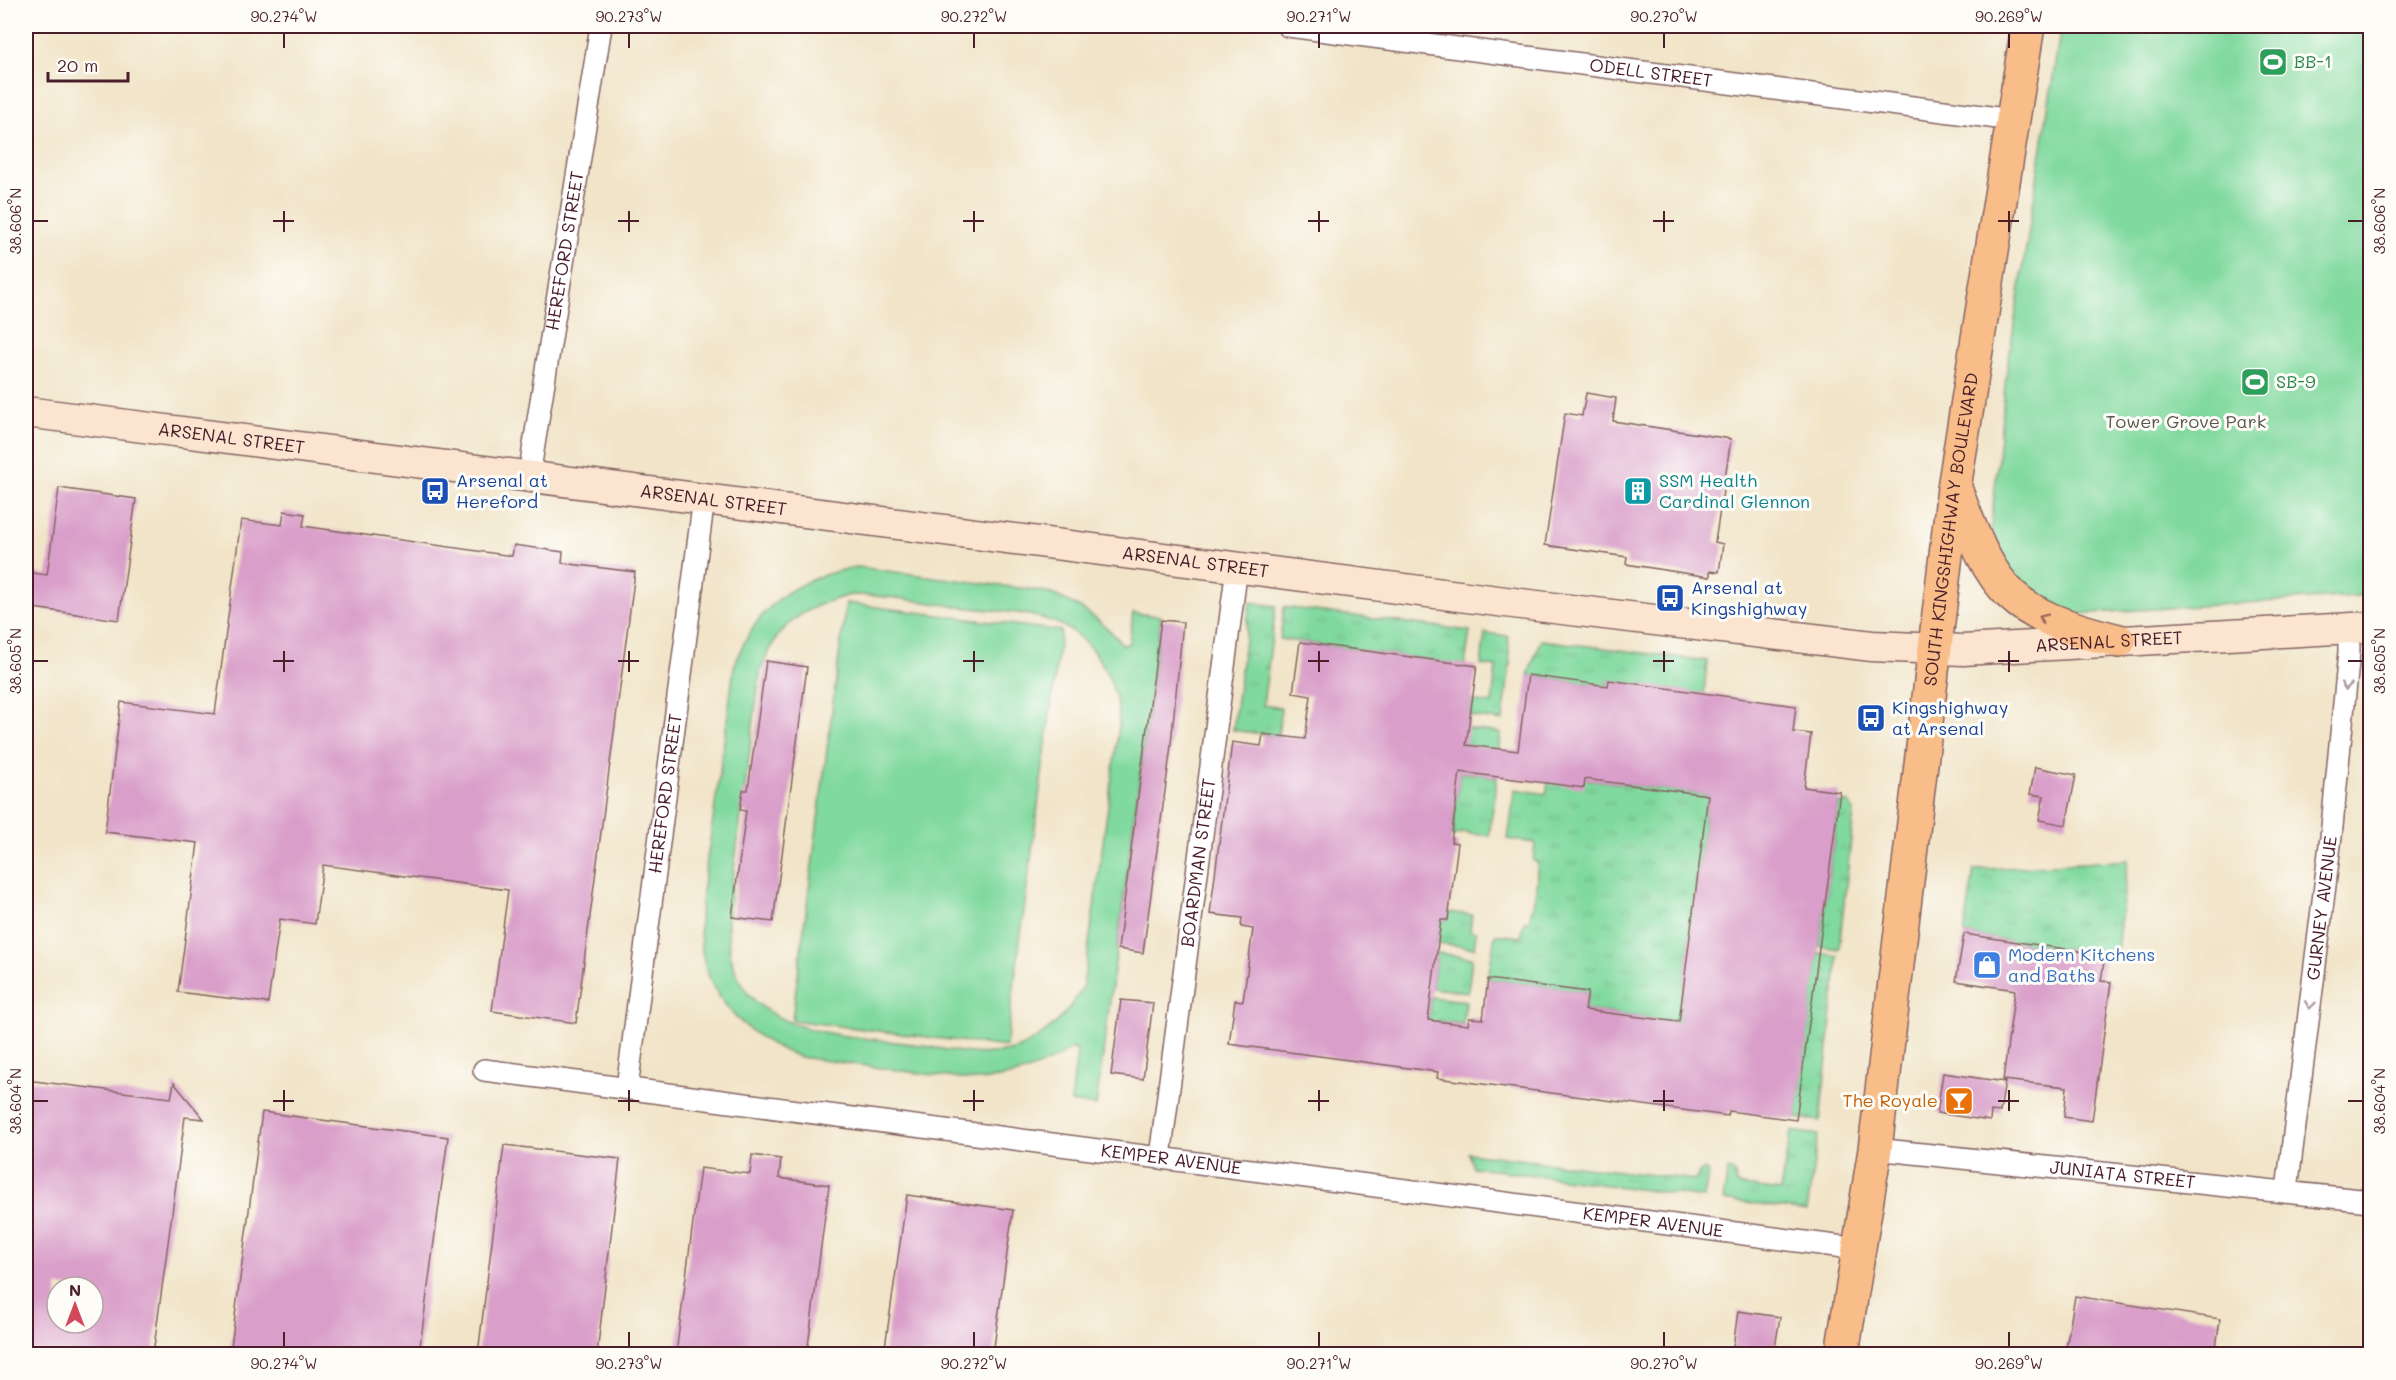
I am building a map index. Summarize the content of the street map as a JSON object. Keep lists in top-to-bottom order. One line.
{"streets":{"main road":["ARSENAL STREET","SOUTH KINGSHIGHWAY BOULEVARD"],"street":["ODELL STREET","HEREFORD STREET","BOARDMAN STREET","GURNEY AVENUE","KEMPER AVENUE","JUNIATA STREET"]},"crossings":[["ODELL STREET","SOUTH KINGSHIGHWAY BOULEVARD"],["HEREFORD STREET","ARSENAL STREET"],["HEREFORD STREET","KEMPER AVENUE"],["ARSENAL STREET","SOUTH KINGSHIGHWAY BOULEVARD"],["ARSENAL STREET","BOARDMAN STREET"],["ARSENAL STREET","GURNEY AVENUE"],["SOUTH KINGSHIGHWAY BOULEVARD","KEMPER AVENUE"],["SOUTH KINGSHIGHWAY BOULEVARD","JUNIATA STREET"],["BOARDMAN STREET","KEMPER AVENUE"],["GURNEY AVENUE","JUNIATA STREET"]],"one_way":["GURNEY AVENUE"],"parks":["Tower Grove Park"],"places":{"sports":["BB-1","SB-9"],"bus stop":["Arsenal at Hereford","Arsenal at Kingshighway","Kingshighway at Arsenal"],"building":["SSM Health Cardinal Glennon"],"shop":["Modern Kitchens and Baths"],"bar":["The Royale"]},"scale_bar":"20 m","north":"top","coordinates":["90.274°W","90.273°W","90.272°W","90.271°W","90.270°W","90.269°W","38.606°N","38.605°N","38.604°N"]}
